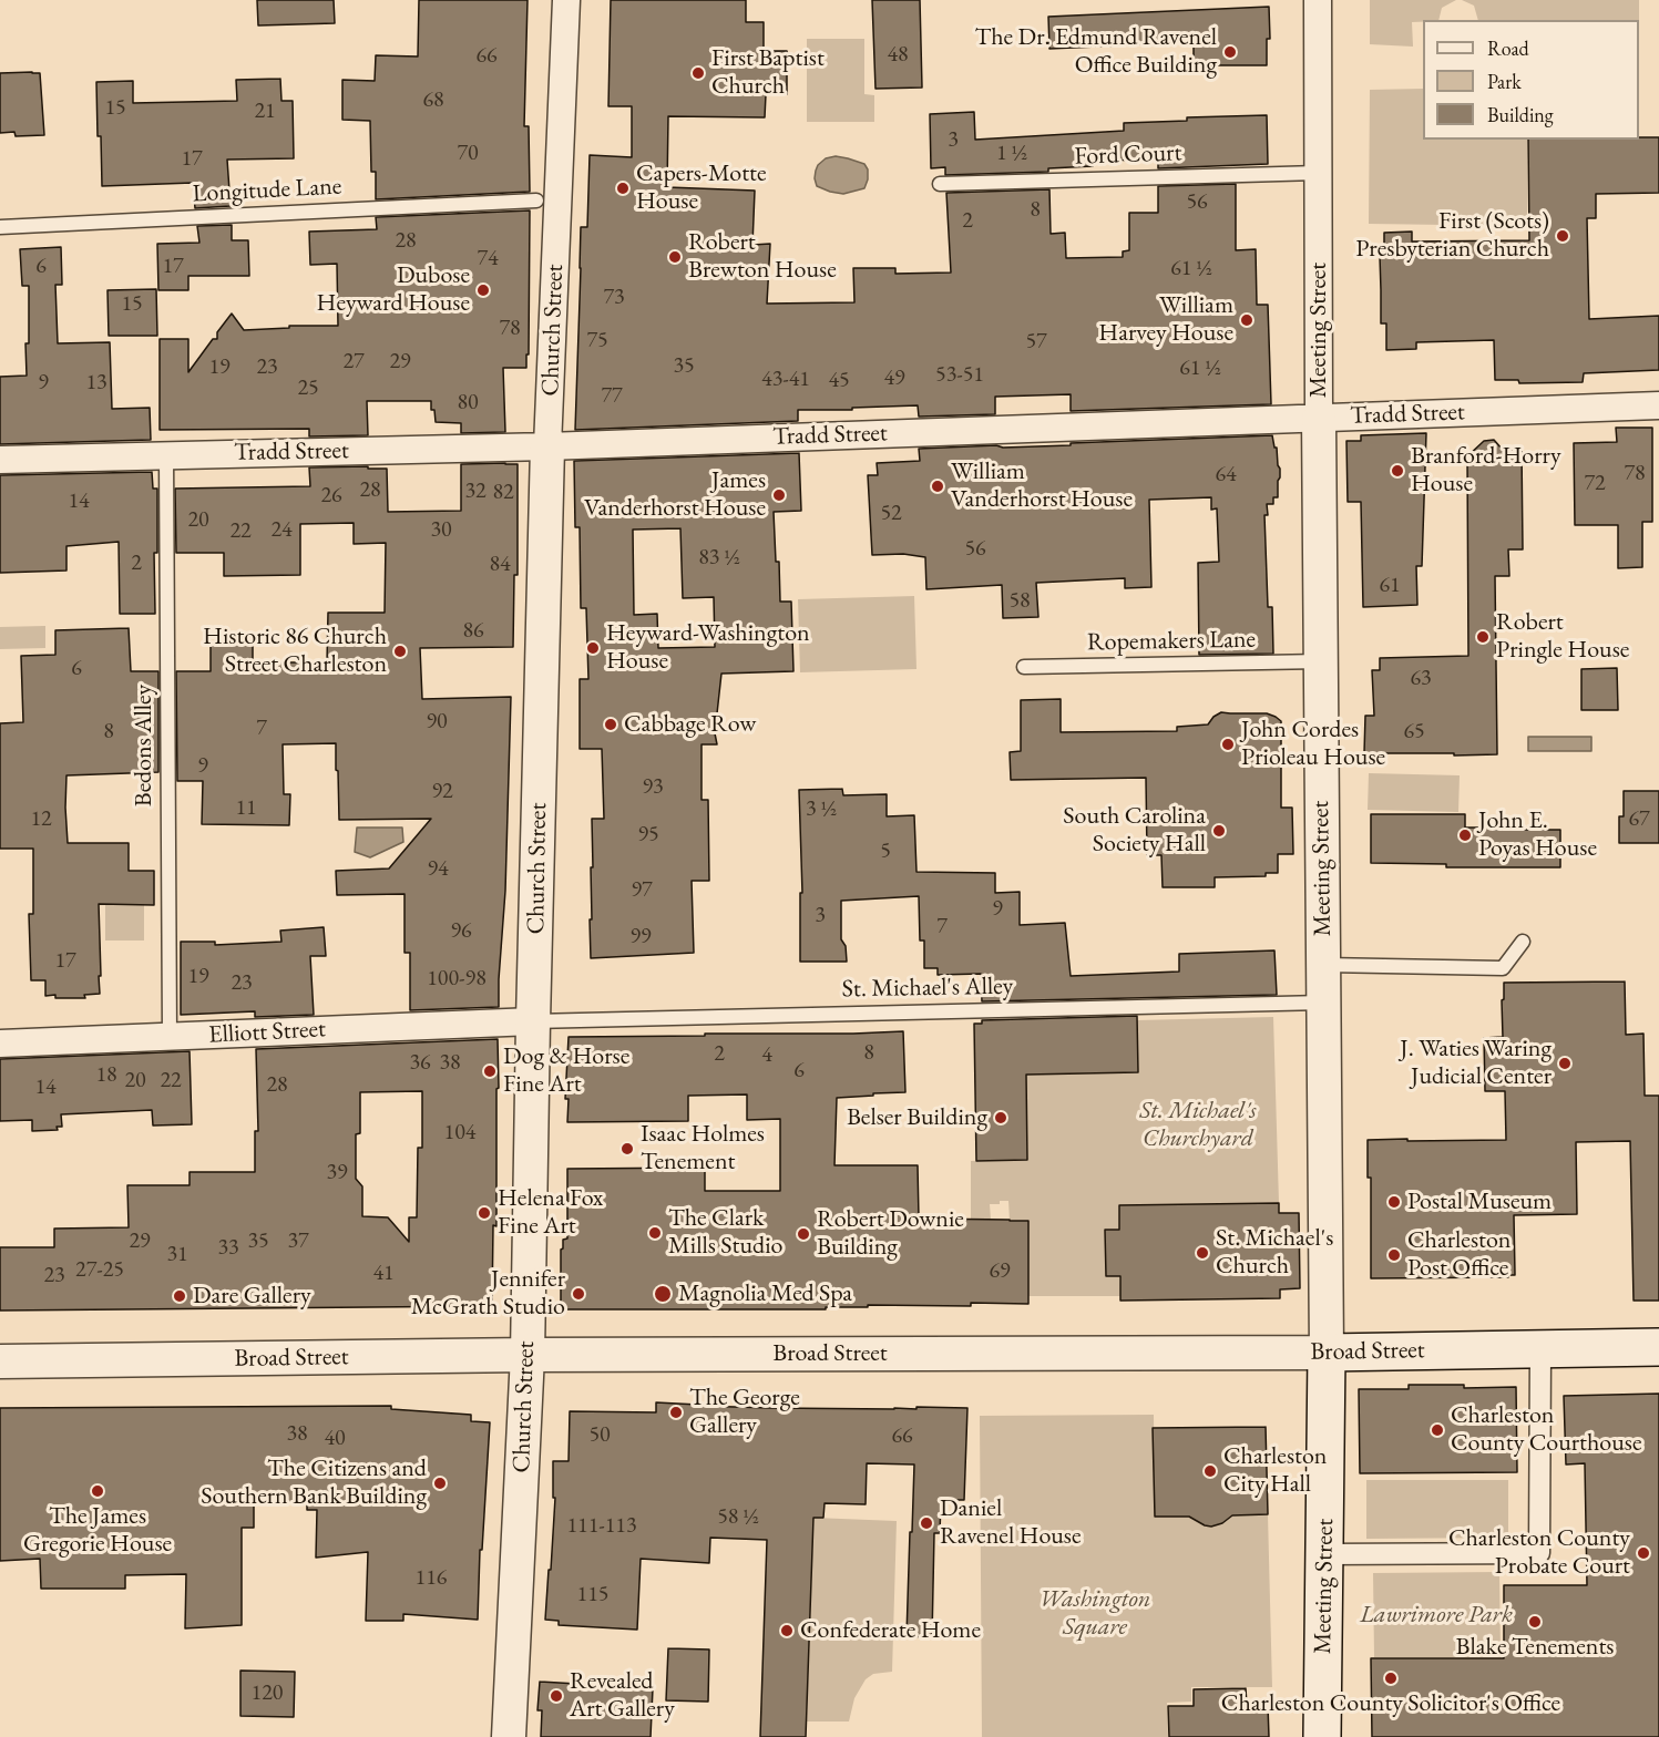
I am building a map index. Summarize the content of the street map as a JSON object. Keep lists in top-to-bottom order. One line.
{"streets":{"main road":["Meeting Street","Broad Street"],"street":["Church Street","Tradd Street","Elliott Street"],"lane":["Ford Court","Longitude Lane","Ropemakers Lane","Bedons Alley","St. Michael's Alley"]},"crossings":[["Ford Court","Meeting Street"],["Church Street","Tradd Street"],["Church Street","St. Michael's Alley"],["Church Street","Elliott Street"],["Church Street","Broad Street"],["Meeting Street","Tradd Street"],["Meeting Street","Ropemakers Lane"],["Meeting Street","St. Michael's Alley"],["Meeting Street","Broad Street"],["Tradd Street","Bedons Alley"],["Bedons Alley","Elliott Street"],["St. Michael's Alley","Elliott Street"]],"parks":["St. Michael's Churchyard","Washington Square","Lawrimore Park"],"places":["The Dr. Edmund Ravenel Office Building","First Baptist Church","Capers-Motte House","First (Scots) Presbyterian Church","Robert Brewton House","Dubose Heyward House","William Harvey House","Branford-Horry House","William Vanderhorst House","James Vanderhorst House","Robert Pringle House","Heyward-Washington House","Historic 86 Church Street Charleston","Cabbage Row","John Cordes Prioleau House","South Carolina Society Hall","John E. Poyas House","J. Waties Waring Judicial Center","Dog & Horse Fine Art","Belser Building","Isaac Holmes Tenement","Postal Museum","Helena Fox Fine Art","The Clark Mills Studio","Robert Downie Building","St. Michael's Church","Charleston Post Office","Jennifer McGrath Studio","Magnolia Med Spa","Dare Gallery","The George Gallery","Charleston County Courthouse","Charleston City Hall","The Citizens and Southern Bank Building","The James Gregorie House","Daniel Ravenel House","Charleston County Probate Court","Blake Tenements","Confederate Home","Charleston County Solicitor's Office","Revealed Art Gallery"],"house_numbers":["48","66","68","15","21","3","70","1 ½","17","56","8","2","28","74","6","17","61 ½","73","15","78","75","57","27","29","35","19","23","61 ½","53-51","49","43-41","45","9","13","25","77","80","78","64","72","28","32","82","26","14","52","20","24","30","22","56","83 ½","2","84","61","58","86","6","63","90","7","8","65","9","93","92","11","3 ½","12","67","95","5","94","97","9","3","7","96","99","17","19","100-98","23","8","2","4","36","38","6","18","20","22","28","14","104","39","29","35","37","33","31","27-25","69","41","23","38","50","66","40","58 ½","111-113","116","115","120"],"legend":["Road","Park","Building"]}
